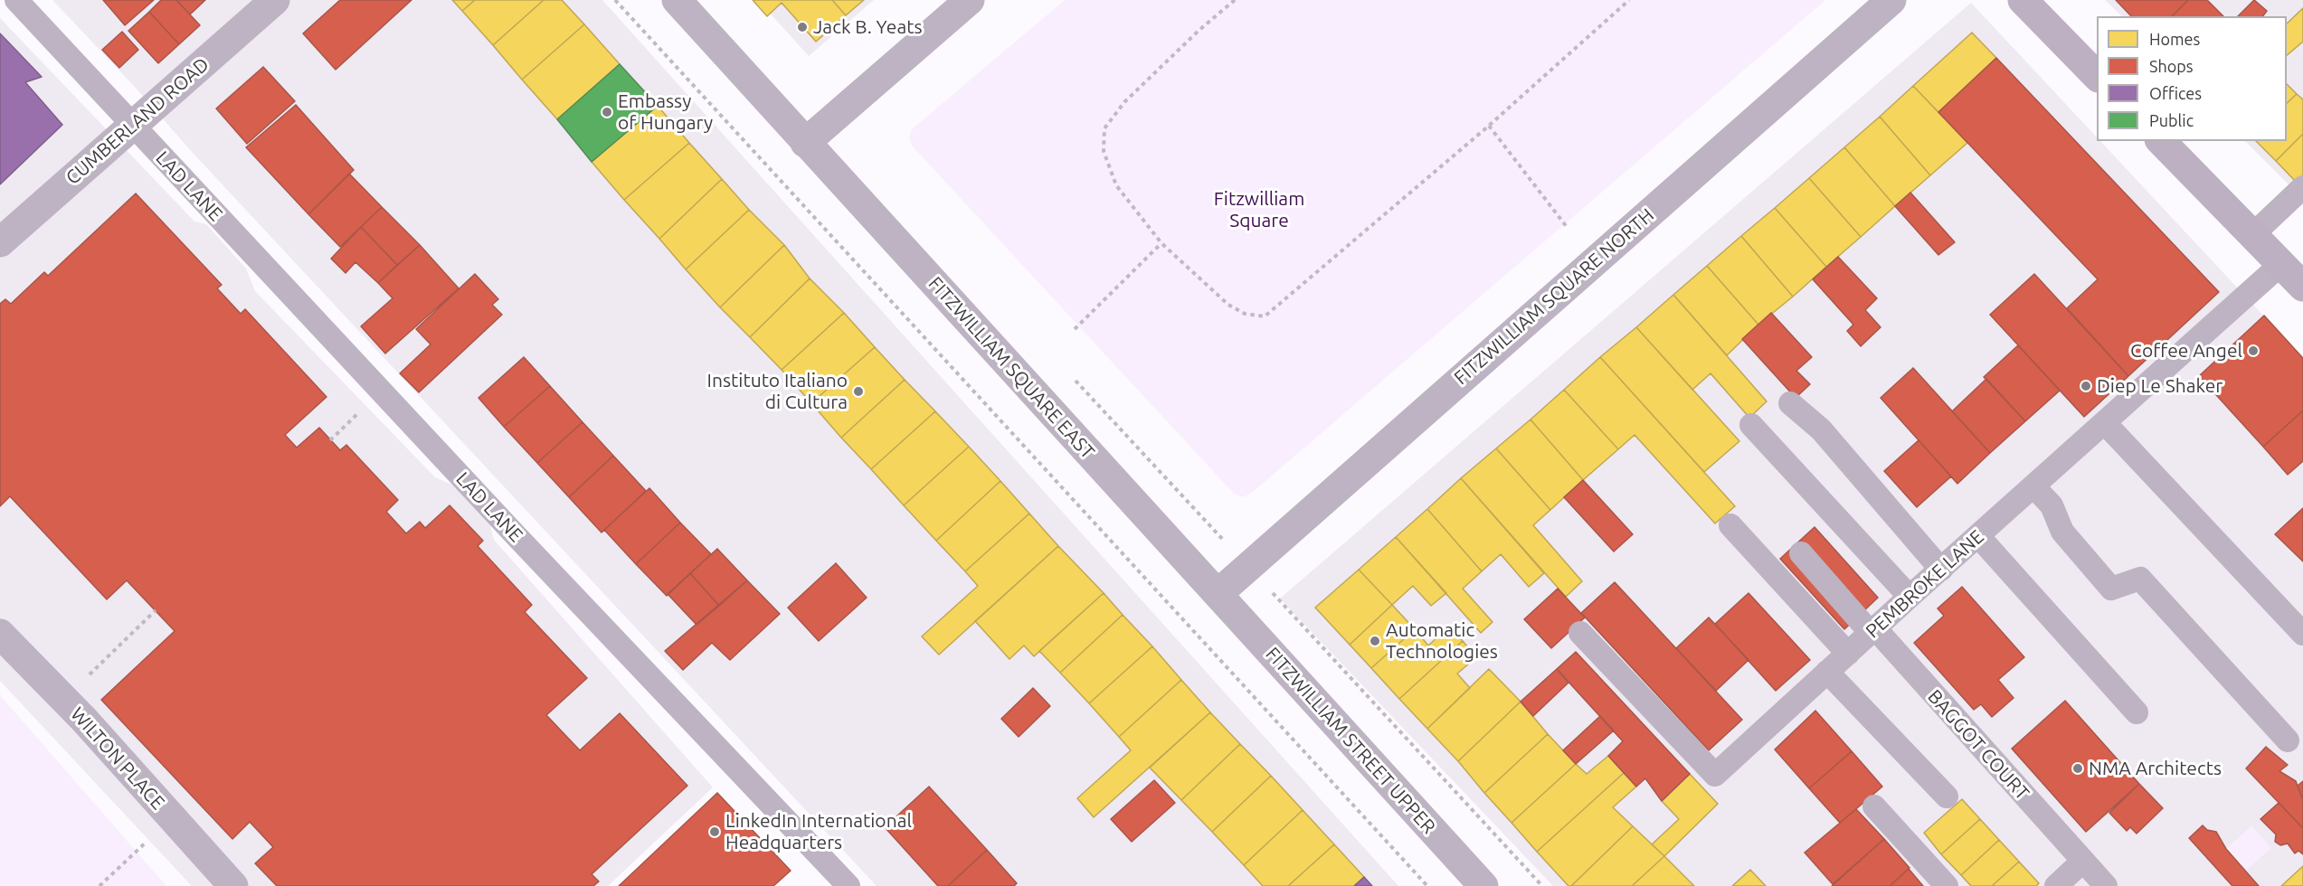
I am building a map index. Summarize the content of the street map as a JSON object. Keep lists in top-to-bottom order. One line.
{"streets":{"street":["CUMBERLAND ROAD","FITZWILLIAM SQUARE NORTH","FITZWILLIAM SQUARE EAST","FITZWILLIAM STREET UPPER","WILTON PLACE"],"lane":["LAD LANE","PEMBROKE LANE","BAGGOT COURT"]},"crossings":[["CUMBERLAND ROAD","LAD LANE"],["FITZWILLIAM SQUARE NORTH","FITZWILLIAM SQUARE EAST"],["FITZWILLIAM SQUARE NORTH","FITZWILLIAM STREET UPPER"],["FITZWILLIAM SQUARE EAST","FITZWILLIAM STREET UPPER"],["PEMBROKE LANE","BAGGOT COURT"]],"parks":["Fitzwilliam Square"],"places":["Jack B. Yeats","Embassy of Hungary","Coffee Angel","Diep Le Shaker","Instituto Italiano di Cultura","Automatic Technologies","NMA Architects","LinkedIn International Headquarters"],"legend":["Homes","Shops","Offices","Public"]}
